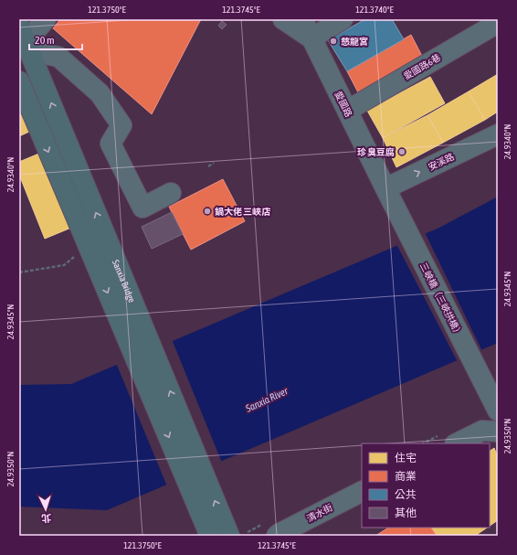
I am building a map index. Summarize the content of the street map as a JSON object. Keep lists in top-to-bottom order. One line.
{"streets":{"main road":["Sanxia Bridge"],"street":["愛國路6巷","愛國路","安溪路","三峽橋（三峽拱橋）","清水街"]},"crossings":[["愛國路6巷","愛國路"],["愛國路","安溪路"],["愛國路","三峽橋（三峽拱橋）"],["安溪路","三峽橋（三峽拱橋）"]],"one_way":["安溪路"],"water":["Sanxia River"],"places":["慈龍宮","珍 臭豆腐","鍋大佬 三峽店"],"legend":["住宅","商業","公共","其他"],"scale_bar":"20 m","north":"bottom","coordinates":["121.3750°E","121.3745°E","121.3740°E","24.9340°N","24.9345°N","24.9350°N"]}
